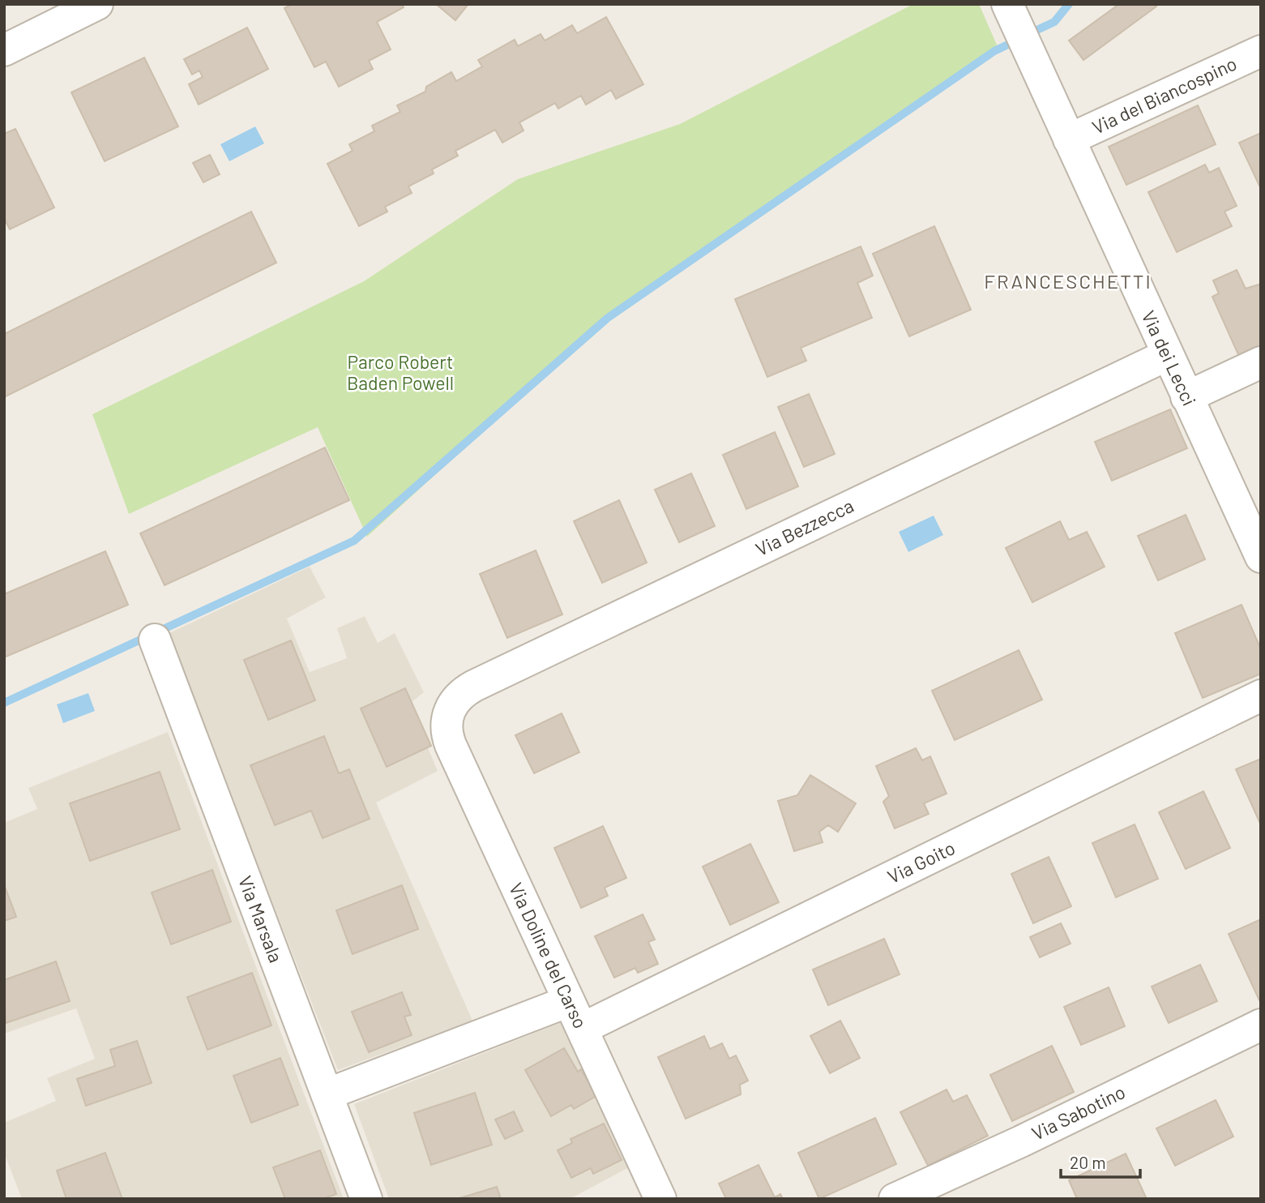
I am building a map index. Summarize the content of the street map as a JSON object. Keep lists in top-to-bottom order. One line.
{"streets":{"street":["Via del Biancospino","Via dei Lecci","Via Bezzecca","Via Goito","Via Marsala","Via Doline del Carso","Via Sabotino"]},"crossings":[["Via del Biancospino","Via dei Lecci"],["Via dei Lecci","Via Bezzecca"],["Via Bezzecca","Via Doline del Carso"],["Via Goito","Via Doline del Carso"]],"districts":["FRANCESCHETTI"],"parks":["Parco Robert Baden Powell"],"scale_bar":"20 m"}
